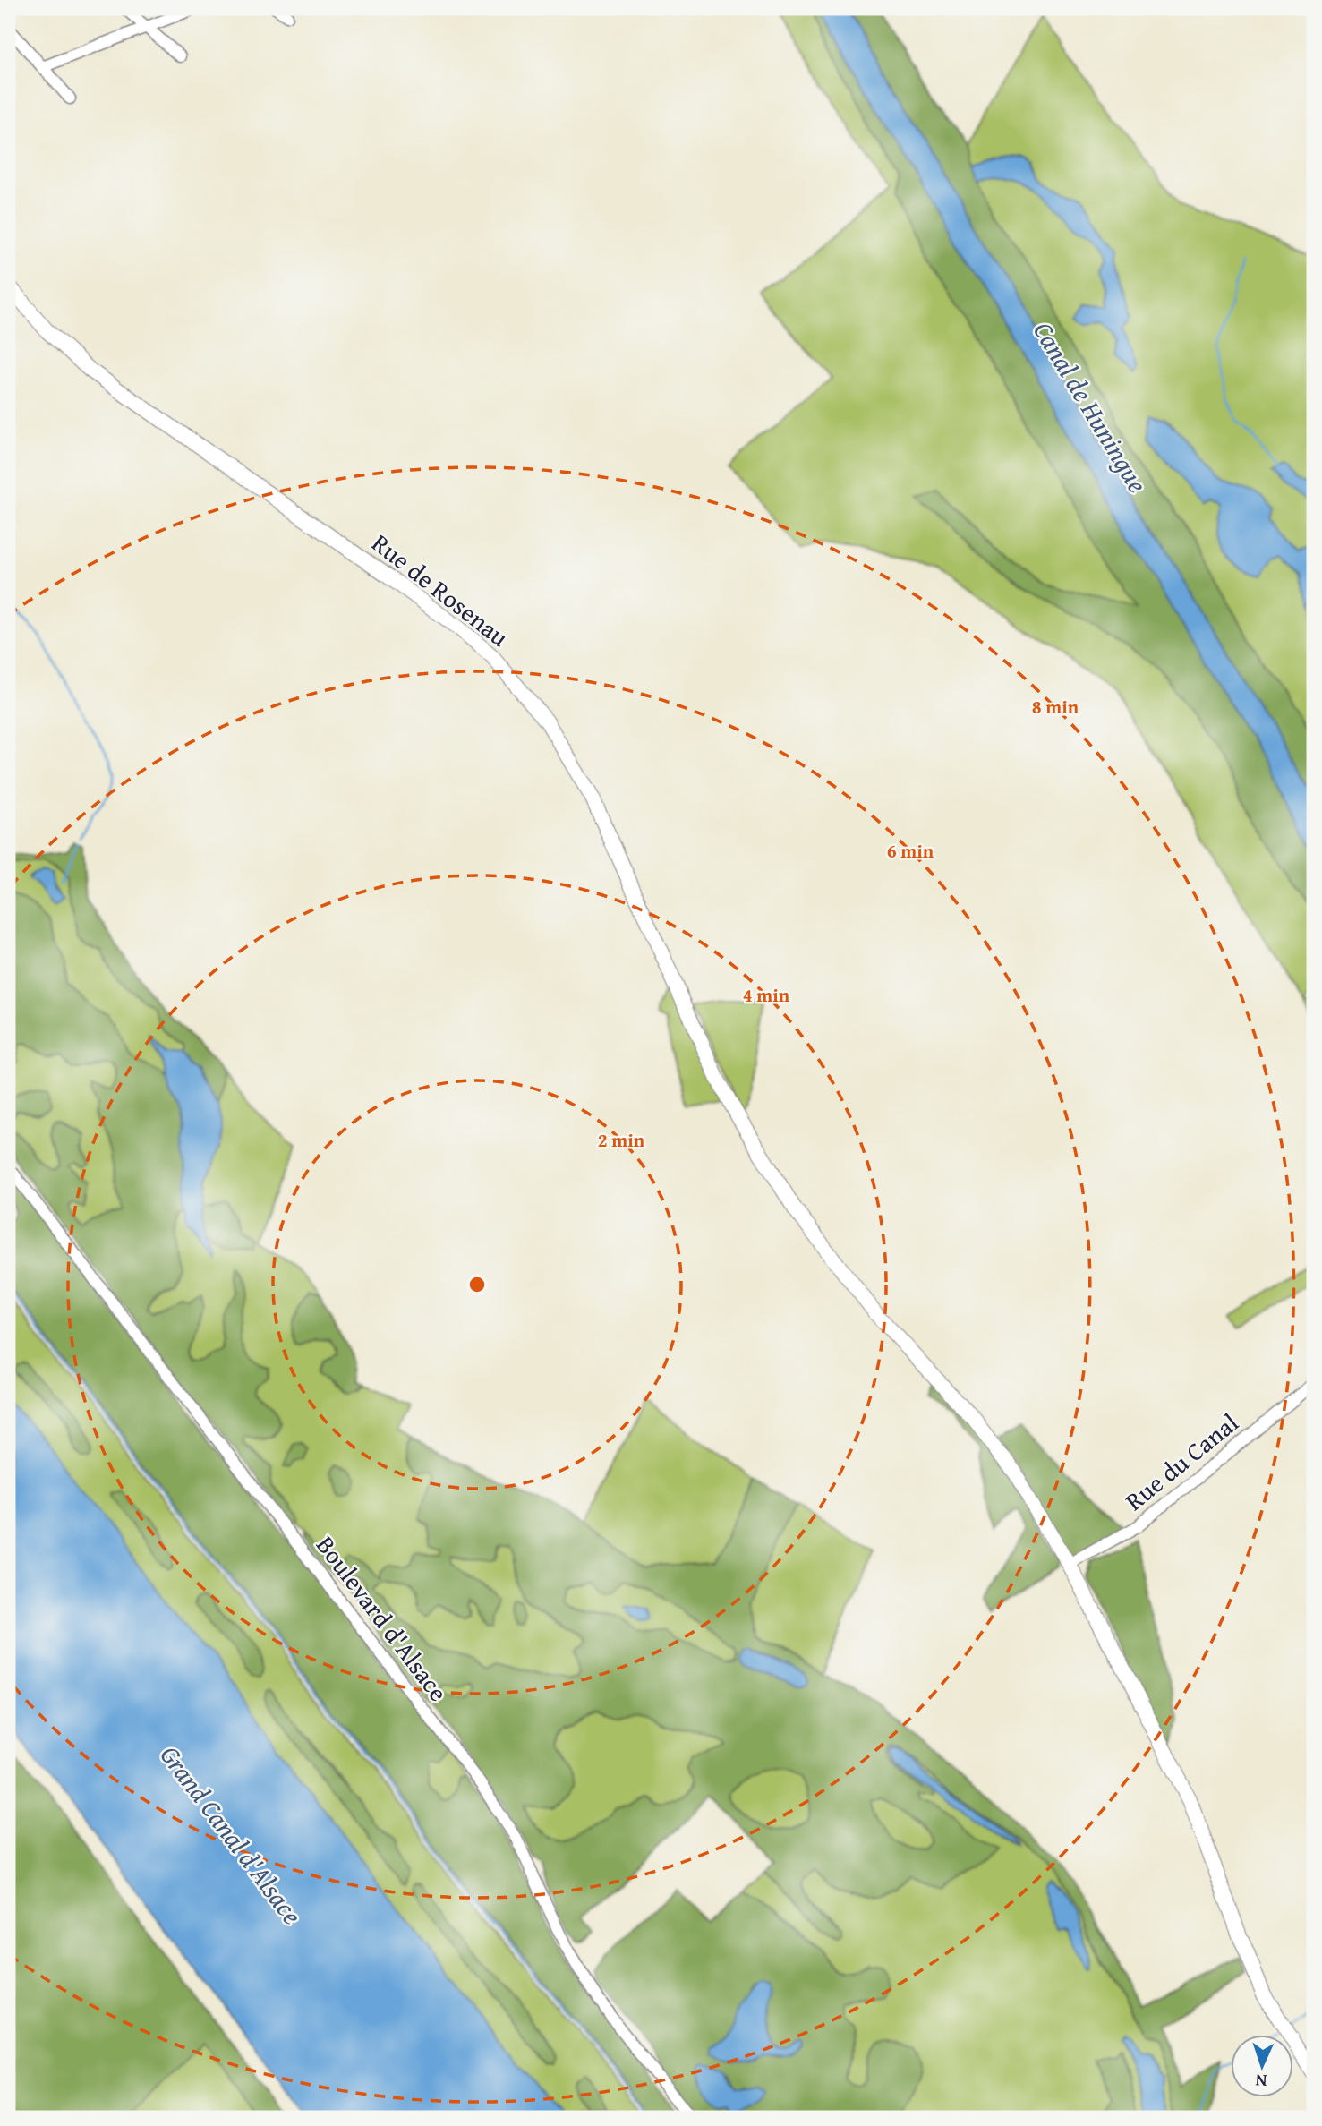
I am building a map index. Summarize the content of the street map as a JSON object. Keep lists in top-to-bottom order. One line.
{"streets":{"main road":["Rue de Rosenau"],"street":["Rue du Canal","Boulevard d'Alsace"]},"crossings":[["Rue de Rosenau","Rue du Canal"]],"water":["Canal de Huningue","Grand Canal d'Alsace"],"north":"bottom","rings":["8 min","6 min","4 min","2 min"]}
